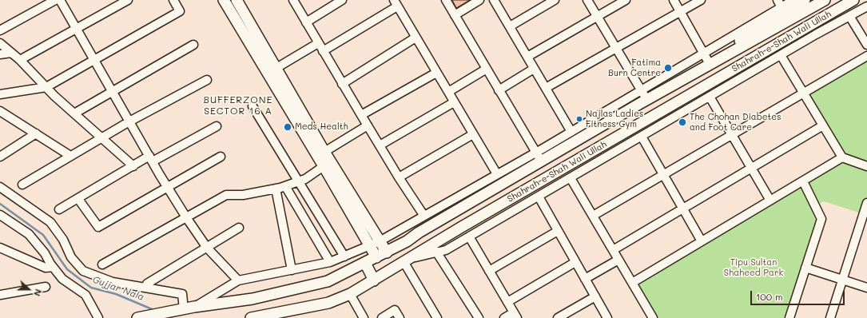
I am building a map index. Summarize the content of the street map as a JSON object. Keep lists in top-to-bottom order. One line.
{"streets":{"main road":["Shahrah-e-Shah Wali Ullah"]},"districts":["BUFFERZONE SECTOR 16 A"],"water":["Gujjar Nala"],"parks":["Tipu Sultan Shaheed Park"],"places":["Fatima Burn Centre","Najlas Ladies Fitness Gym","The Chohan Diabetes and Foot Care","Meds Health"],"scale_bar":"100 m","north":"right"}
